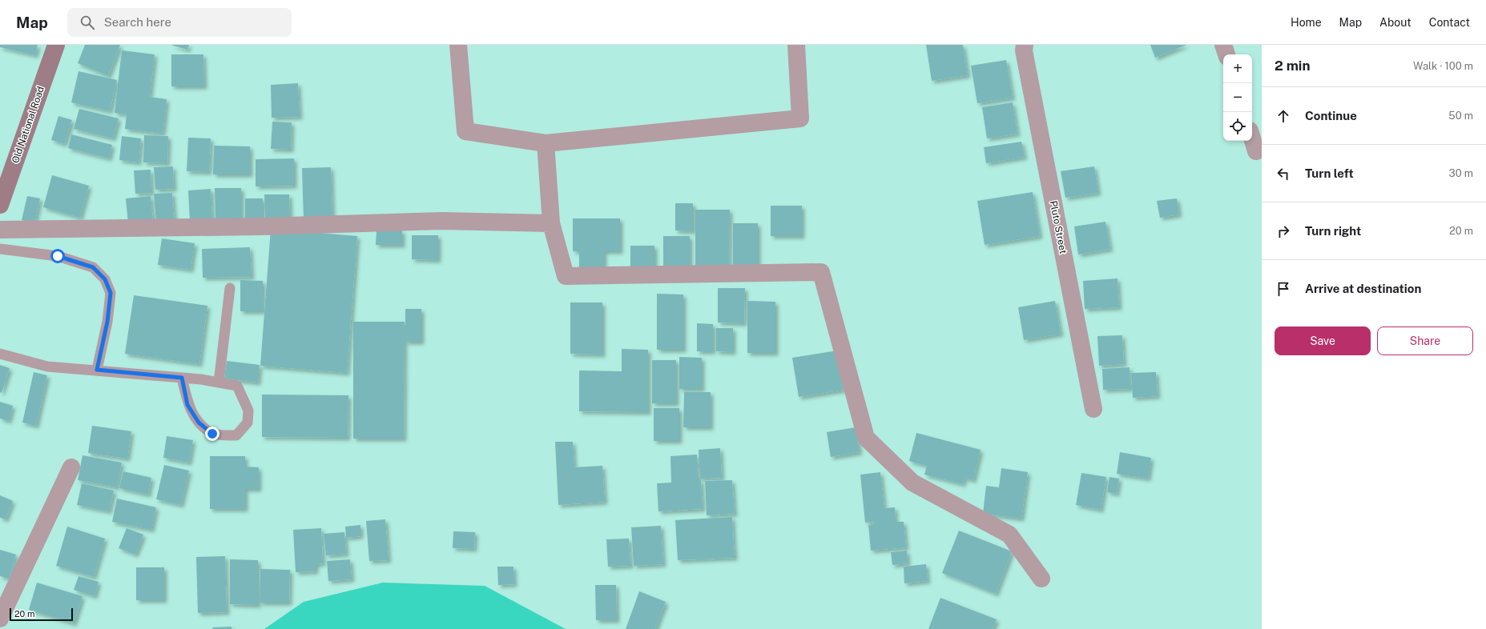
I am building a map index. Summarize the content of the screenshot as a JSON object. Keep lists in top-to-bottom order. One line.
{"streets":{"main road":["Old National Road"],"street":["Pluto Street"]},"scale_bar":"20 m","page":{"header":"Map","search":"Search here","nav":["Home","Map","About","Contact"],"heading":["2 min","Walk · 100 m"],"map_buttons":["+","−"],"list":[["Continue","50 m"],["Turn left","30 m"],["Turn right","20 m"],"Arrive at destination"],"buttons":["Save","Share"],"scale":"20 m"}}
